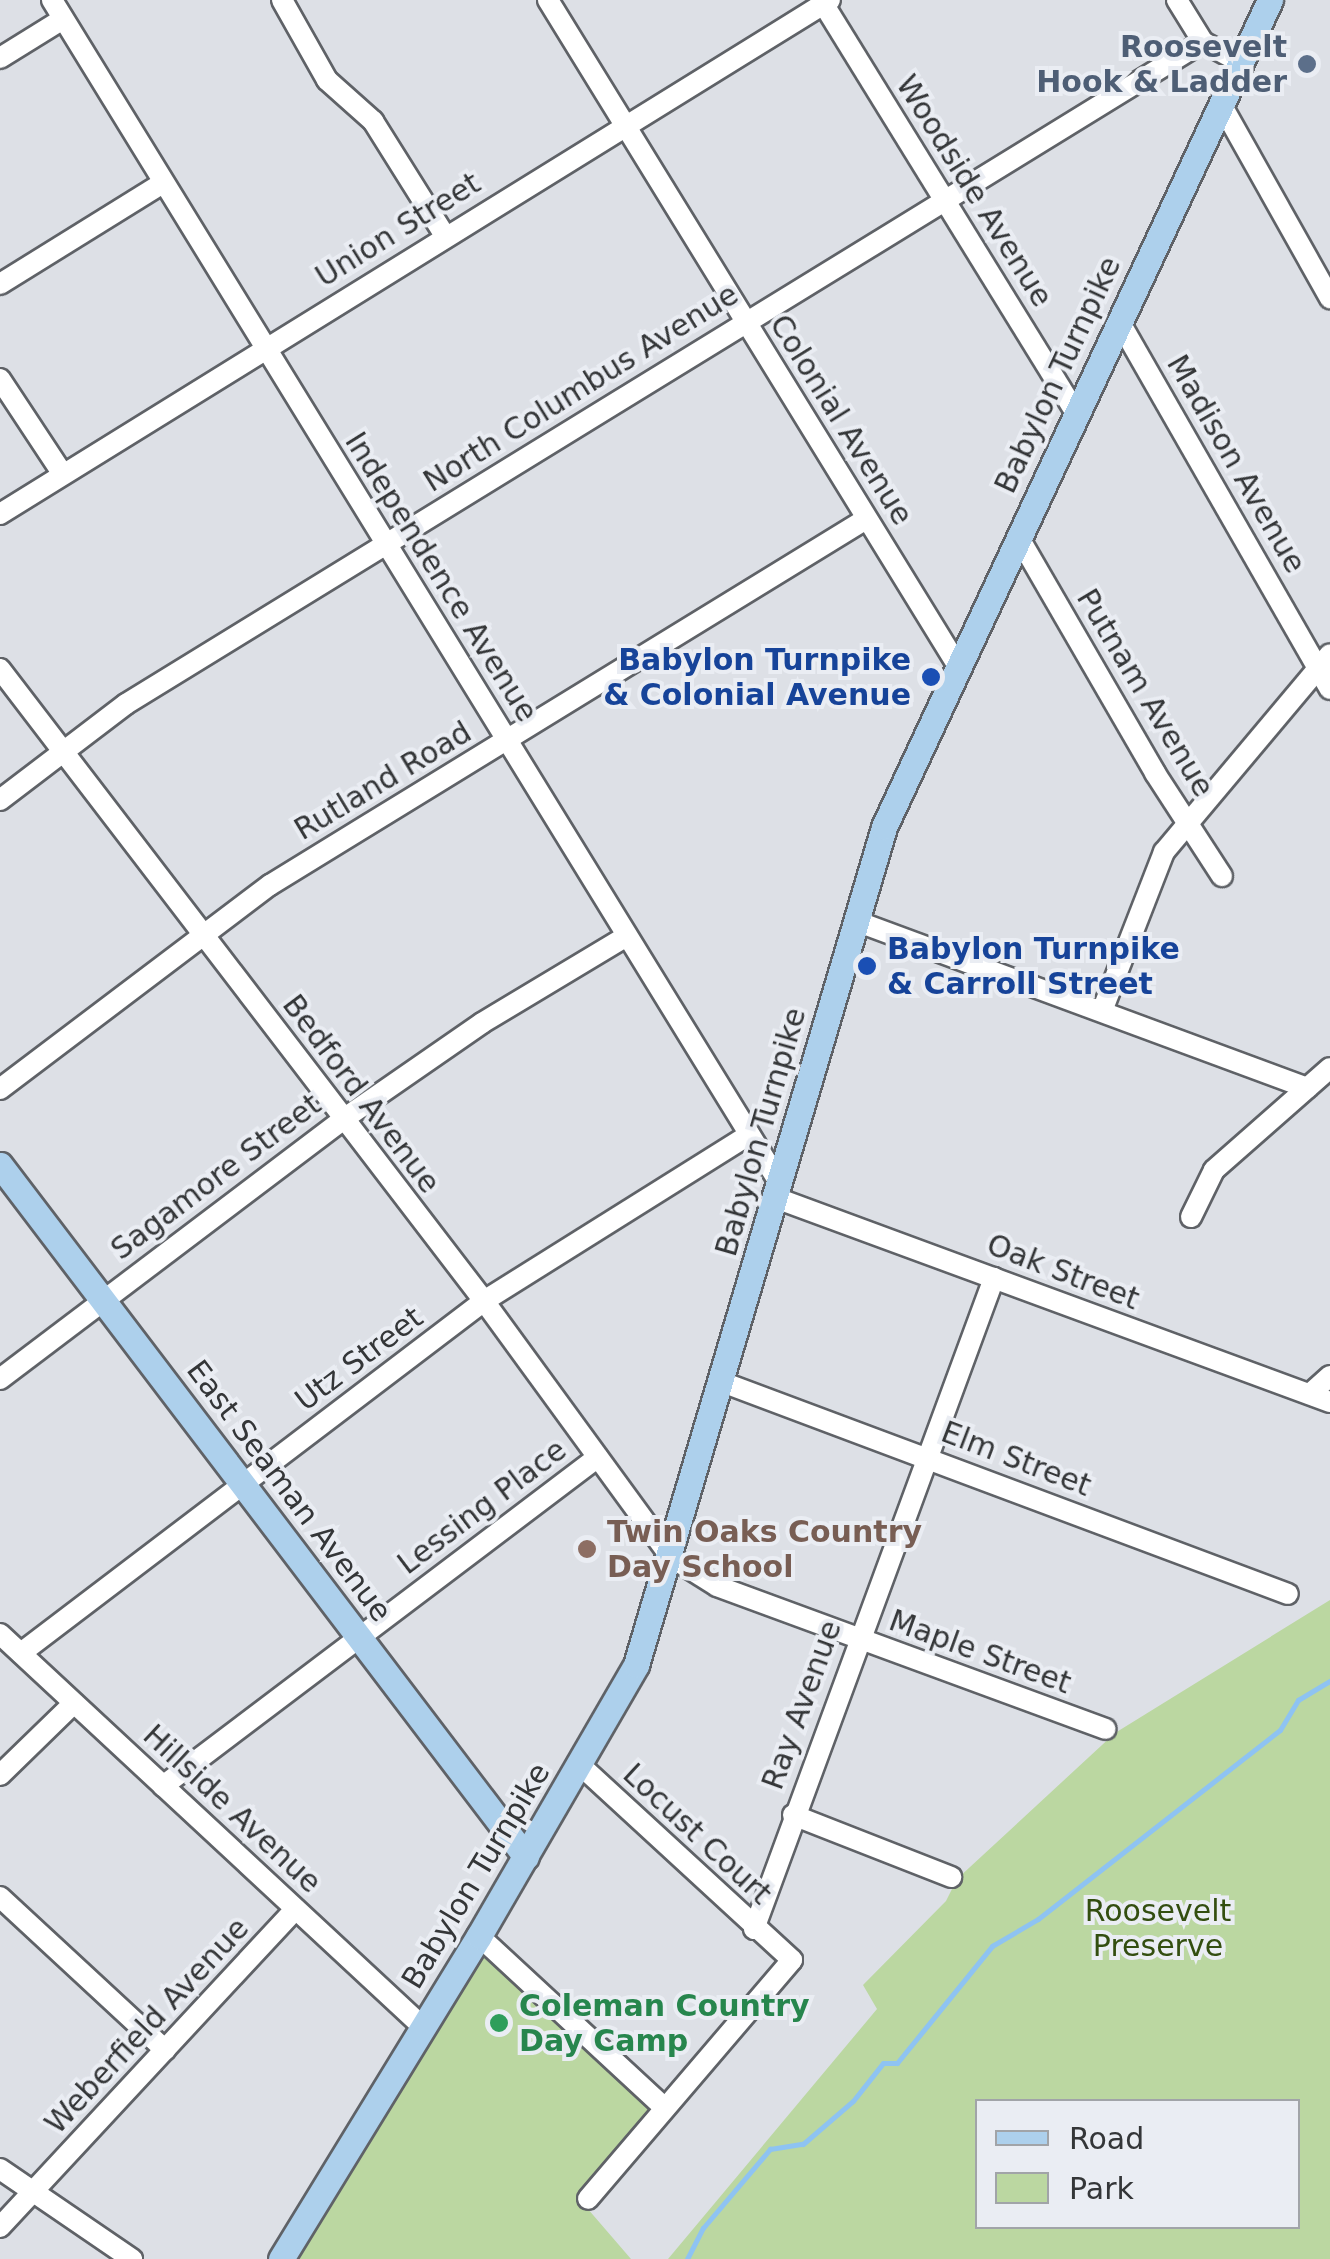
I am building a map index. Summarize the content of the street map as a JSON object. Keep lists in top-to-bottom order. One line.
{"streets":{"main road":["Babylon Turnpike","East Seaman Avenue"],"street":["Woodside Avenue","Union Street","North Columbus Avenue","Colonial Avenue","Madison Avenue","Independence Avenue","Putnam Avenue","Rutland Road","Bedford Avenue","Sagamore Street","Oak Street","Utz Street","Elm Street","Lessing Place","Maple Street","Ray Avenue","Hillside Avenue","Locust Court","Weberfield Avenue"]},"crossings":[["Woodside Avenue","Union Street"],["Woodside Avenue","Babylon Turnpike"],["Woodside Avenue","North Columbus Avenue"],["Union Street","Colonial Avenue"],["Union Street","Independence Avenue"],["Babylon Turnpike","Colonial Avenue"],["Babylon Turnpike","Madison Avenue"],["Babylon Turnpike","Independence Avenue"],["Babylon Turnpike","Putnam Avenue"],["Babylon Turnpike","Bedford Avenue"],["Babylon Turnpike","Oak Street"],["Babylon Turnpike","Elm Street"],["Babylon Turnpike","East Seaman Avenue"],["Babylon Turnpike","Maple Street"],["Babylon Turnpike","Hillside Avenue"],["Babylon Turnpike","Locust Court"],["North Columbus Avenue","Colonial Avenue"],["North Columbus Avenue","Independence Avenue"],["North Columbus Avenue","Bedford Avenue"],["Colonial Avenue","Rutland Road"],["Independence Avenue","Rutland Road"],["Independence Avenue","Sagamore Street"],["Independence Avenue","Oak Street"],["Independence Avenue","Utz Street"],["Rutland Road","Bedford Avenue"],["Bedford Avenue","Sagamore Street"],["Bedford Avenue","Utz Street"],["Bedford Avenue","Lessing Place"],["Bedford Avenue","Maple Street"],["Sagamore Street","East Seaman Avenue"],["Oak Street","Ray Avenue"],["Utz Street","East Seaman Avenue"],["Utz Street","Hillside Avenue"],["Elm Street","Ray Avenue"],["East Seaman Avenue","Lessing Place"],["Lessing Place","Hillside Avenue"],["Maple Street","Ray Avenue"],["Ray Avenue","Locust Court"],["Hillside Avenue","Weberfield Avenue"]],"parks":["Roosevelt Preserve"],"places":["Roosevelt Hook & Ladder","Babylon Turnpike & Colonial Avenue","Babylon Turnpike & Carroll Street","Twin Oaks Country Day School","Coleman Country Day Camp"],"legend":["Road","Park"]}
